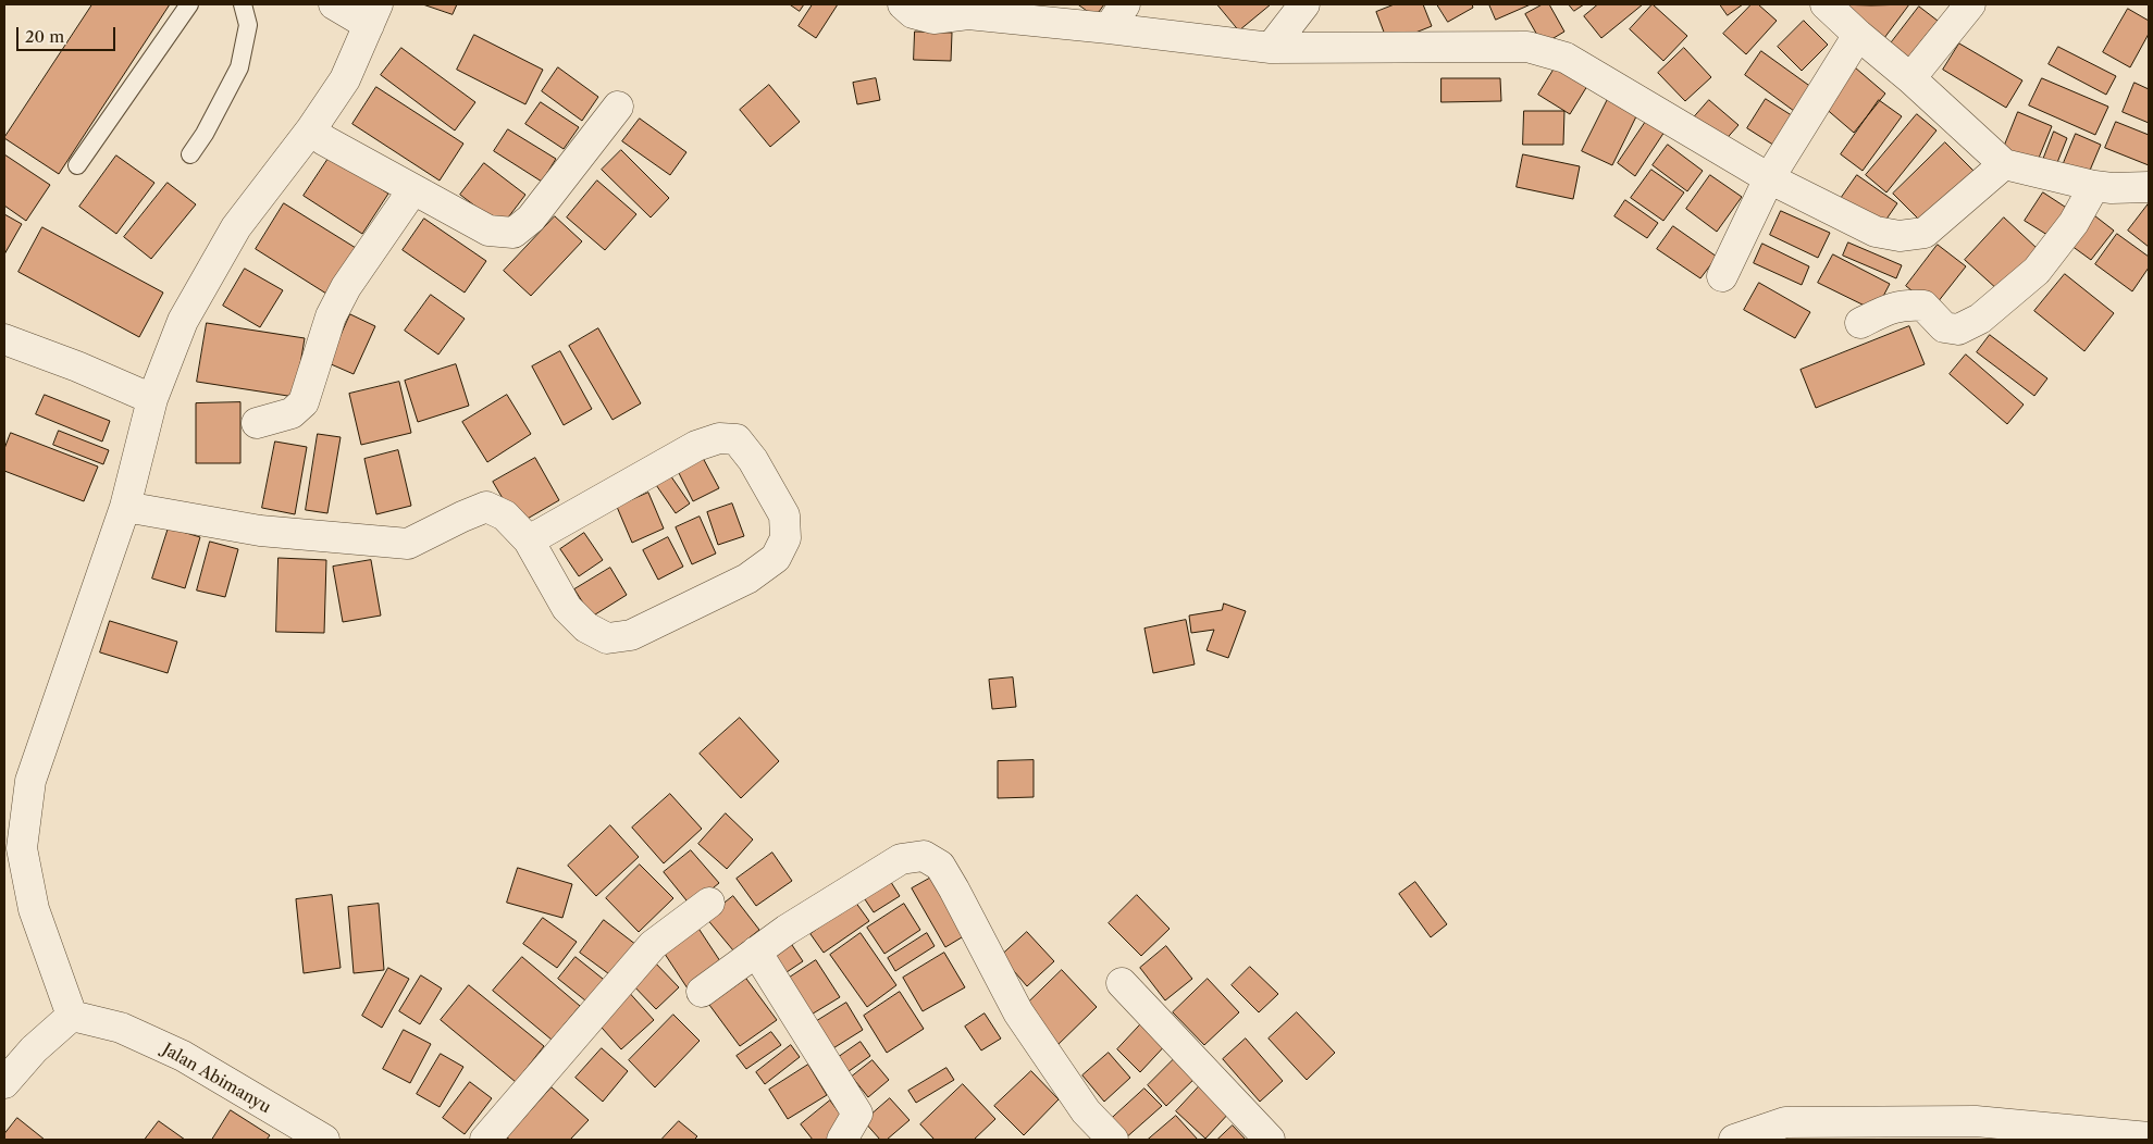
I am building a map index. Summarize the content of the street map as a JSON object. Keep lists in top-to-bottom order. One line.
{"streets":{"street":["Jalan Abimanyu"]},"scale_bar":"20 m"}
